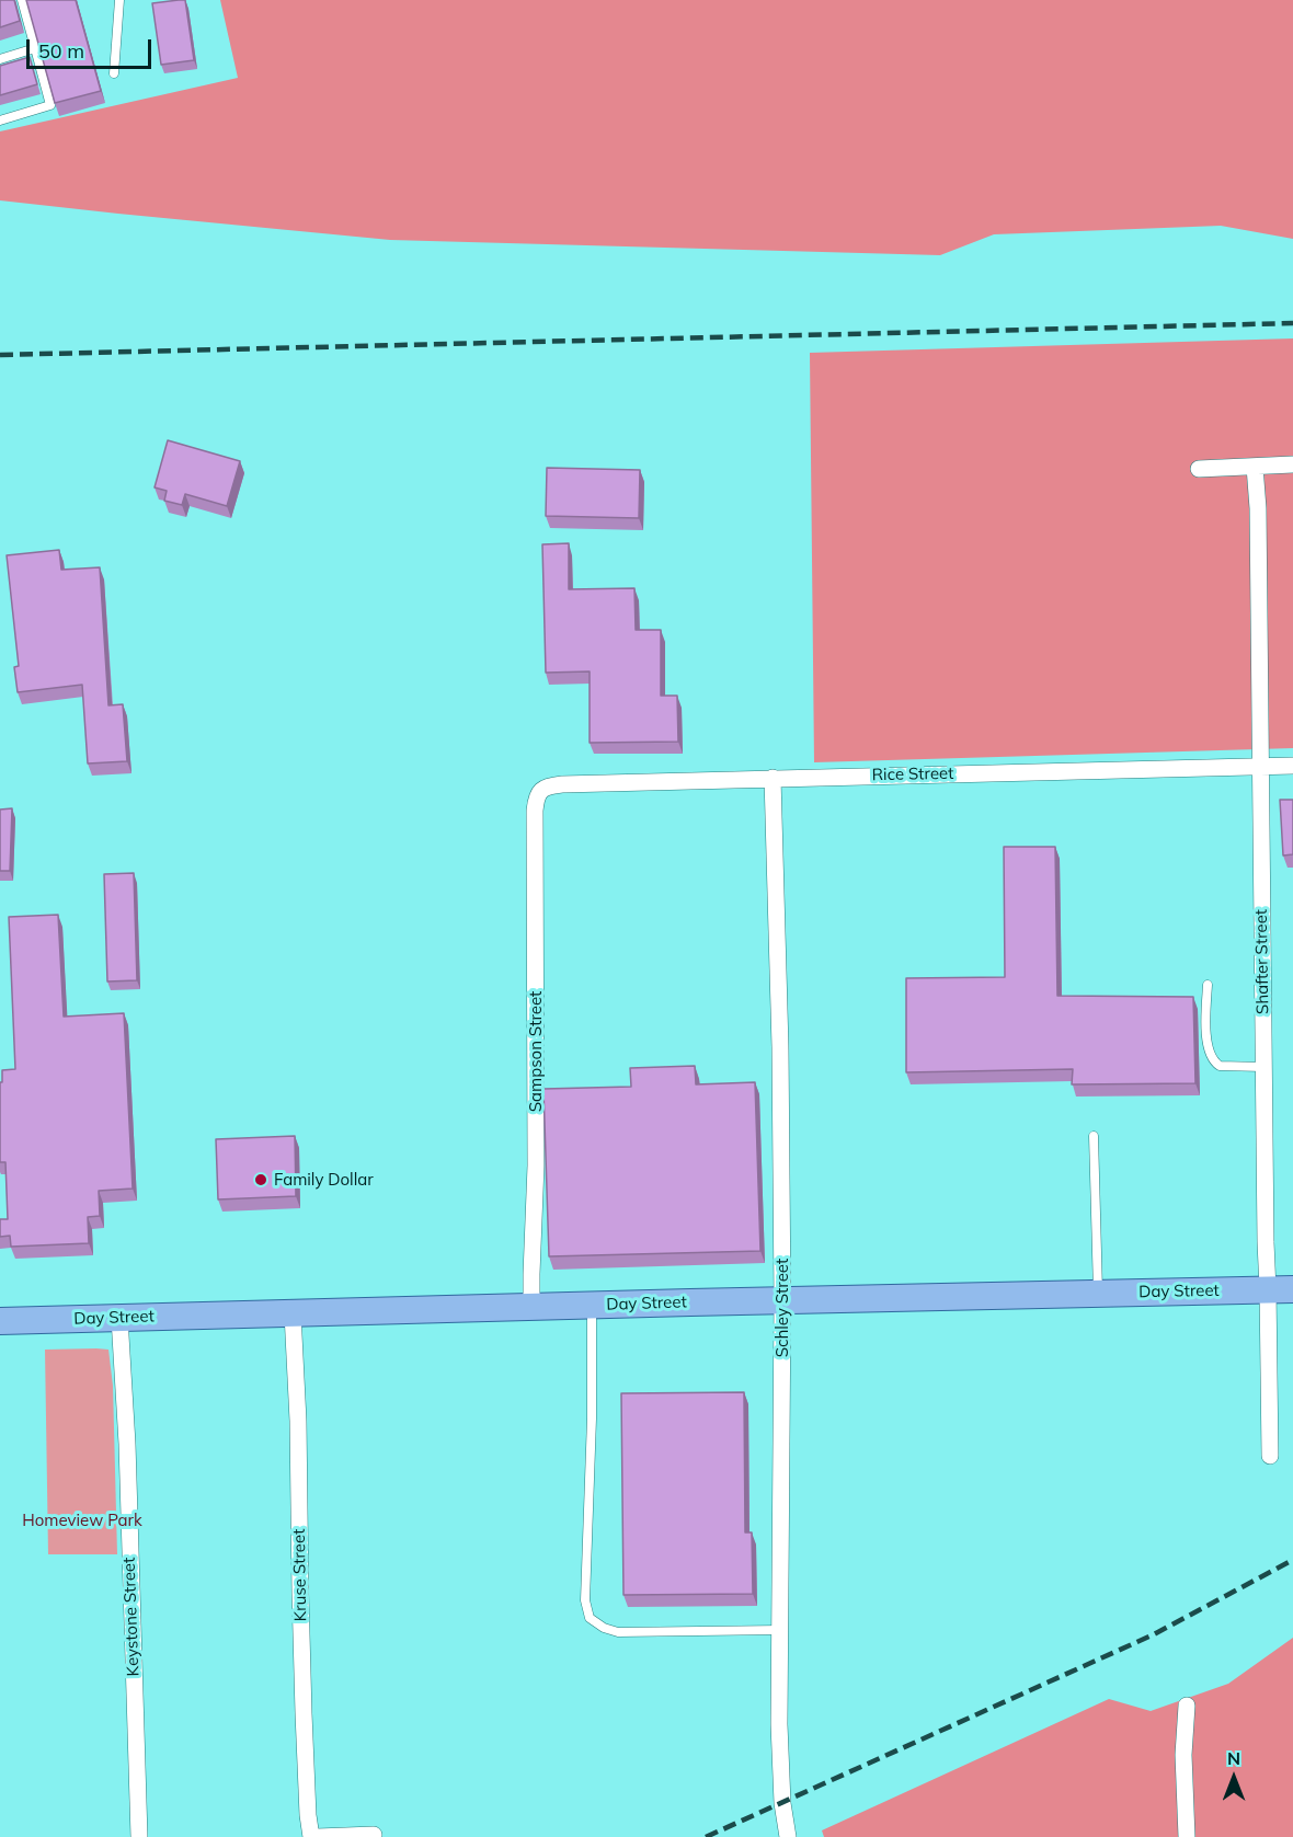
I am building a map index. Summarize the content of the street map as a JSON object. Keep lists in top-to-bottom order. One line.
{"streets":{"main road":["Day Street"],"street":["Rice Street","Shafter Street","Sampson Street","Schley Street","Kruse Street","Keystone Street"]},"crossings":[["Rice Street","Shafter Street"],["Rice Street","Sampson Street"],["Rice Street","Schley Street"],["Shafter Street","Day Street"],["Sampson Street","Day Street"],["Day Street","Schley Street"],["Day Street","Kruse Street"],["Day Street","Keystone Street"]],"parks":["Homeview Park"],"places":["Family Dollar"],"scale_bar":"50 m","north":"top"}
